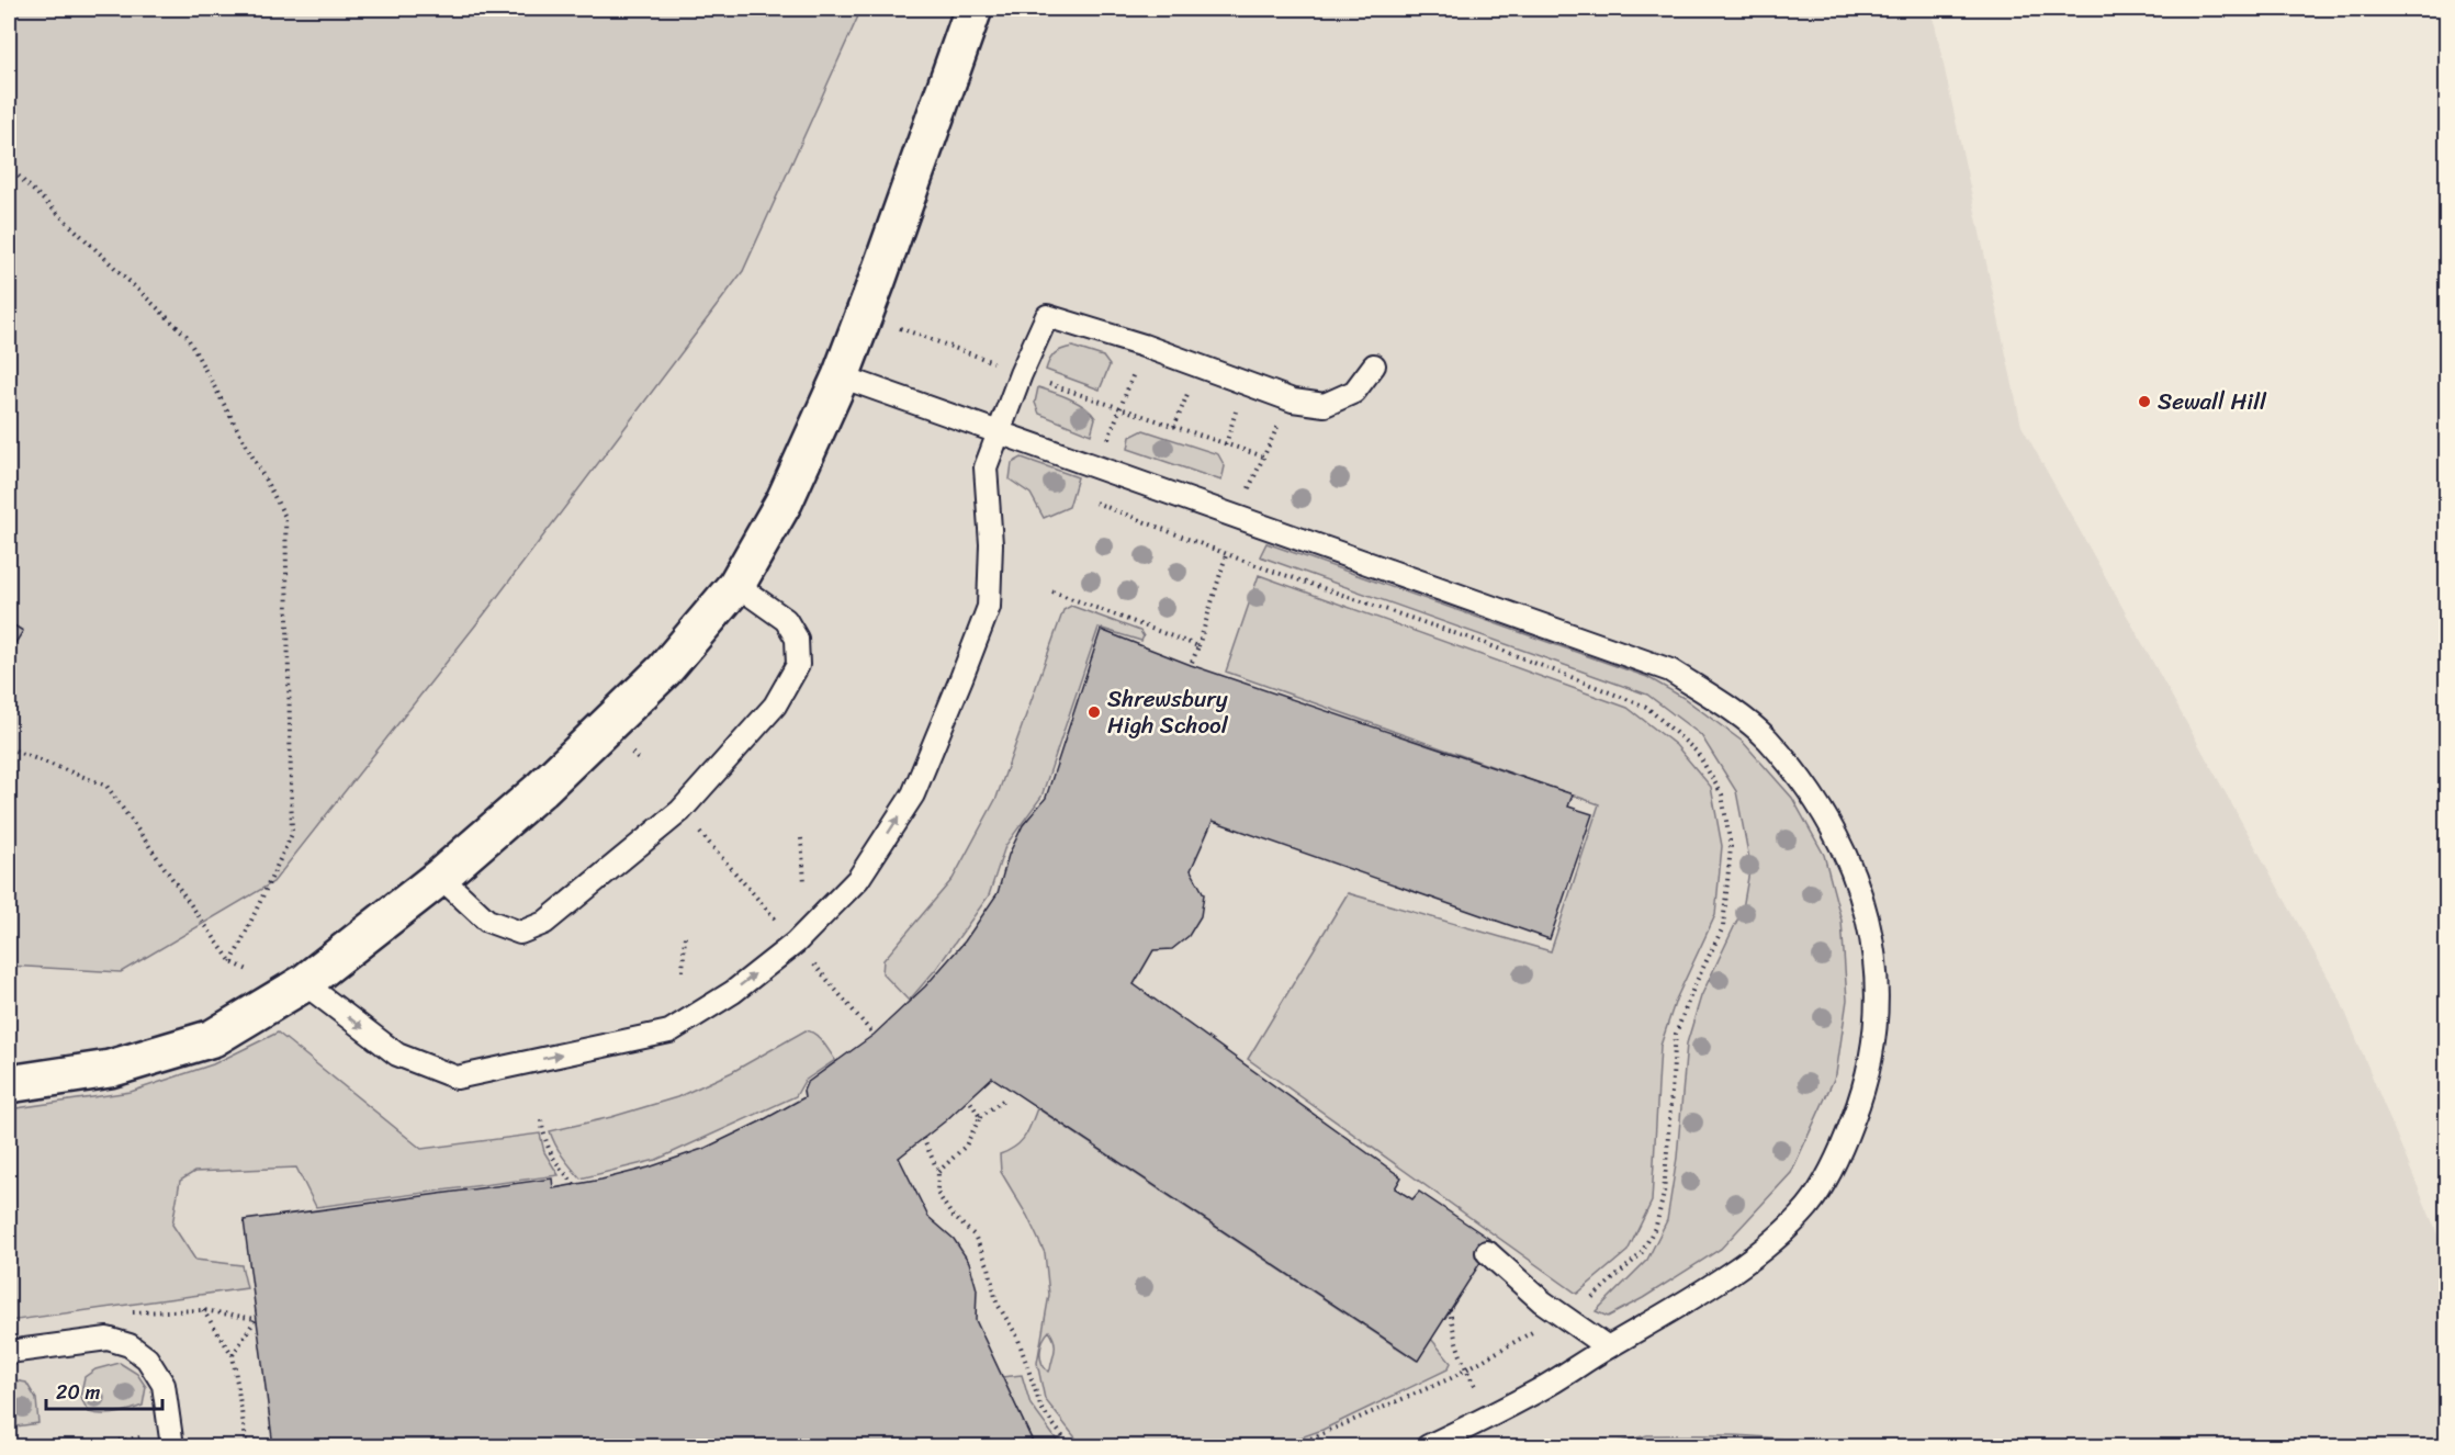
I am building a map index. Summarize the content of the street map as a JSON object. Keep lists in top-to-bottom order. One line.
{"places":["Sewall Hill","Shrewsbury High School"],"scale_bar":"20 m"}
